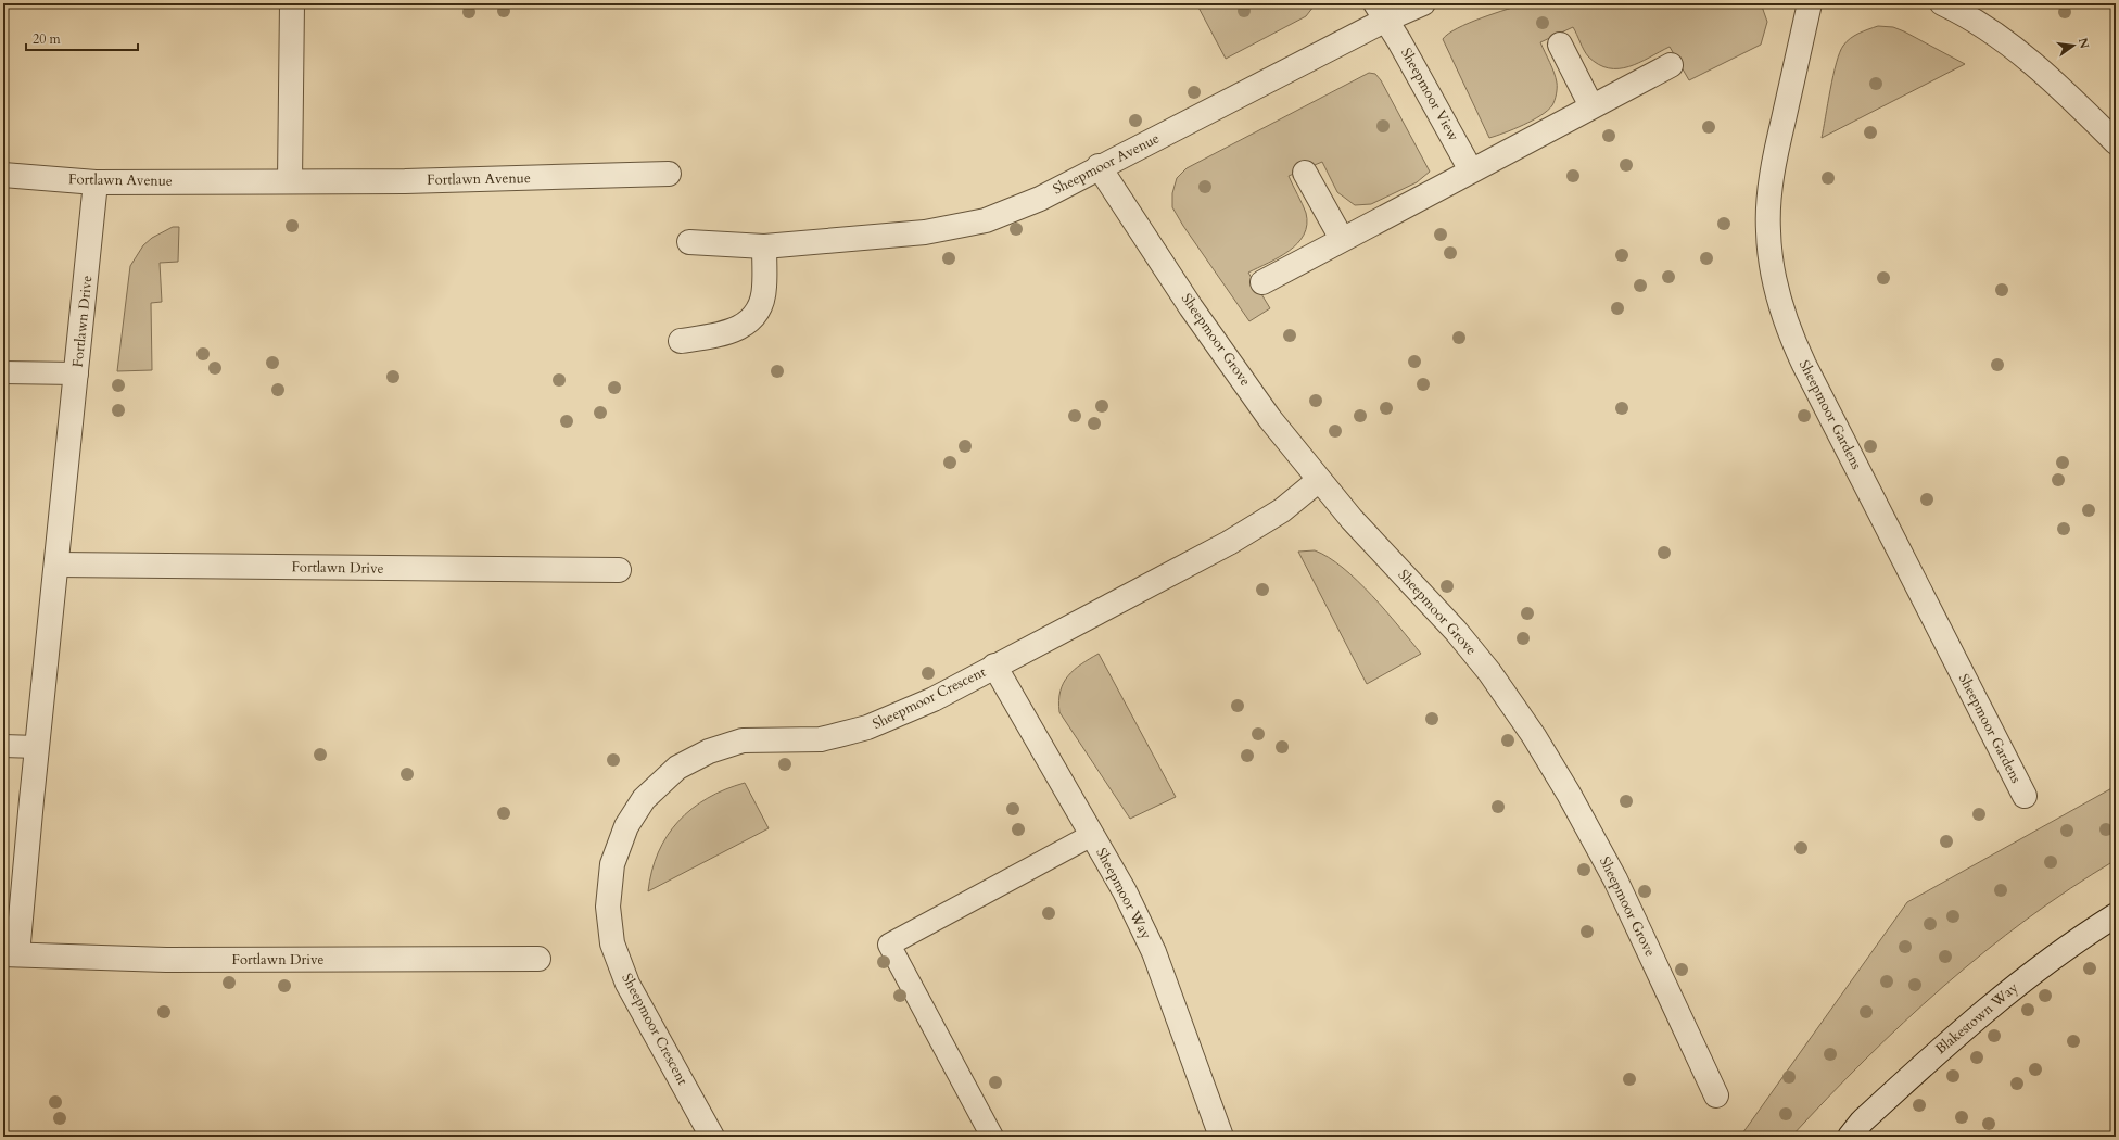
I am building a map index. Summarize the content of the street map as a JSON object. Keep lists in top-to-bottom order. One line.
{"streets":{"street":["Sheepmoor View","Sheepmoor Avenue","Fortlawn Avenue","Fortlawn Drive","Sheepmoor Grove","Sheepmoor Gardens","Sheepmoor Crescent","Sheepmoor Way","Blakestown Way"]},"crossings":[["Sheepmoor View","Sheepmoor Avenue"],["Sheepmoor Avenue","Sheepmoor Grove"],["Fortlawn Avenue","Fortlawn Drive"],["Sheepmoor Grove","Sheepmoor Crescent"],["Sheepmoor Crescent","Sheepmoor Way"]],"scale_bar":"20 m","north":"right"}
